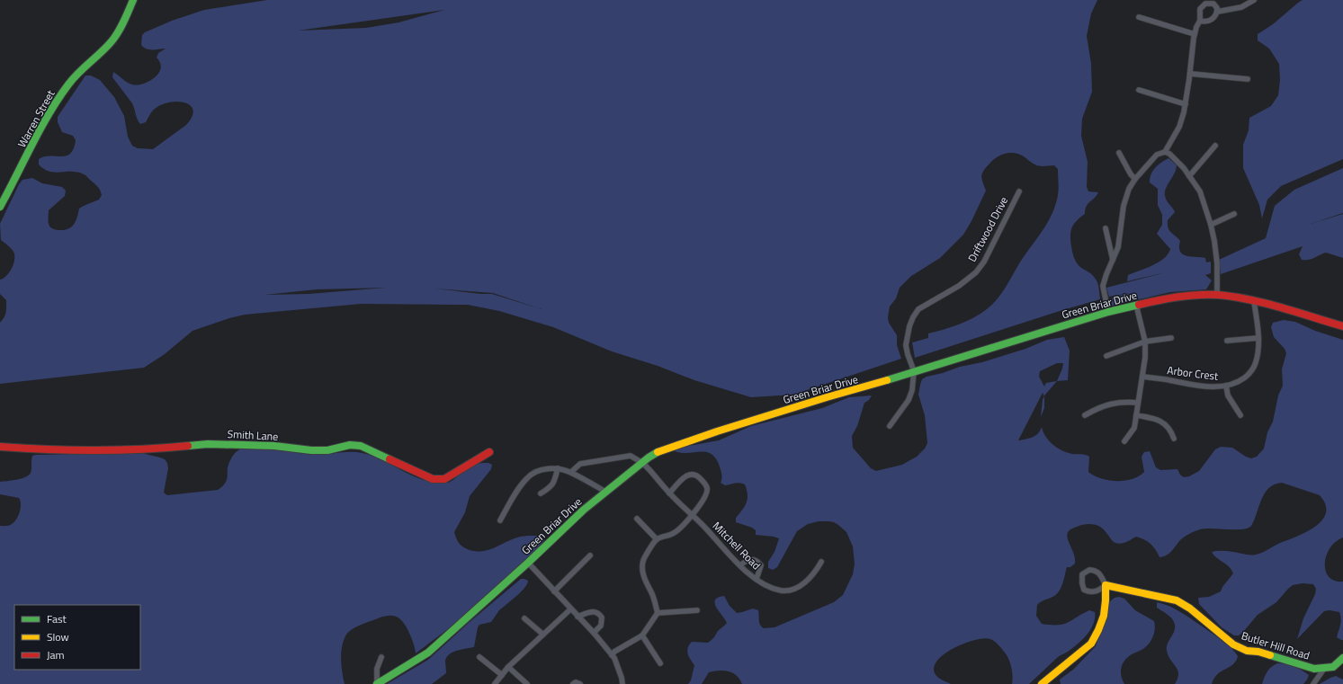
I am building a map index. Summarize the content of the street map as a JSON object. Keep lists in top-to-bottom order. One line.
{"streets":{"street":["Warren Street","Driftwood Drive","Green Briar Drive","Arbor Crest","Smith Lane","Mitchell Road","Butler Hill Road"]},"crossings":[["Driftwood Drive","Green Briar Drive"],["Green Briar Drive","Arbor Crest"],["Green Briar Drive","Mitchell Road"]],"legend":["Fast","Slow","Jam"]}
